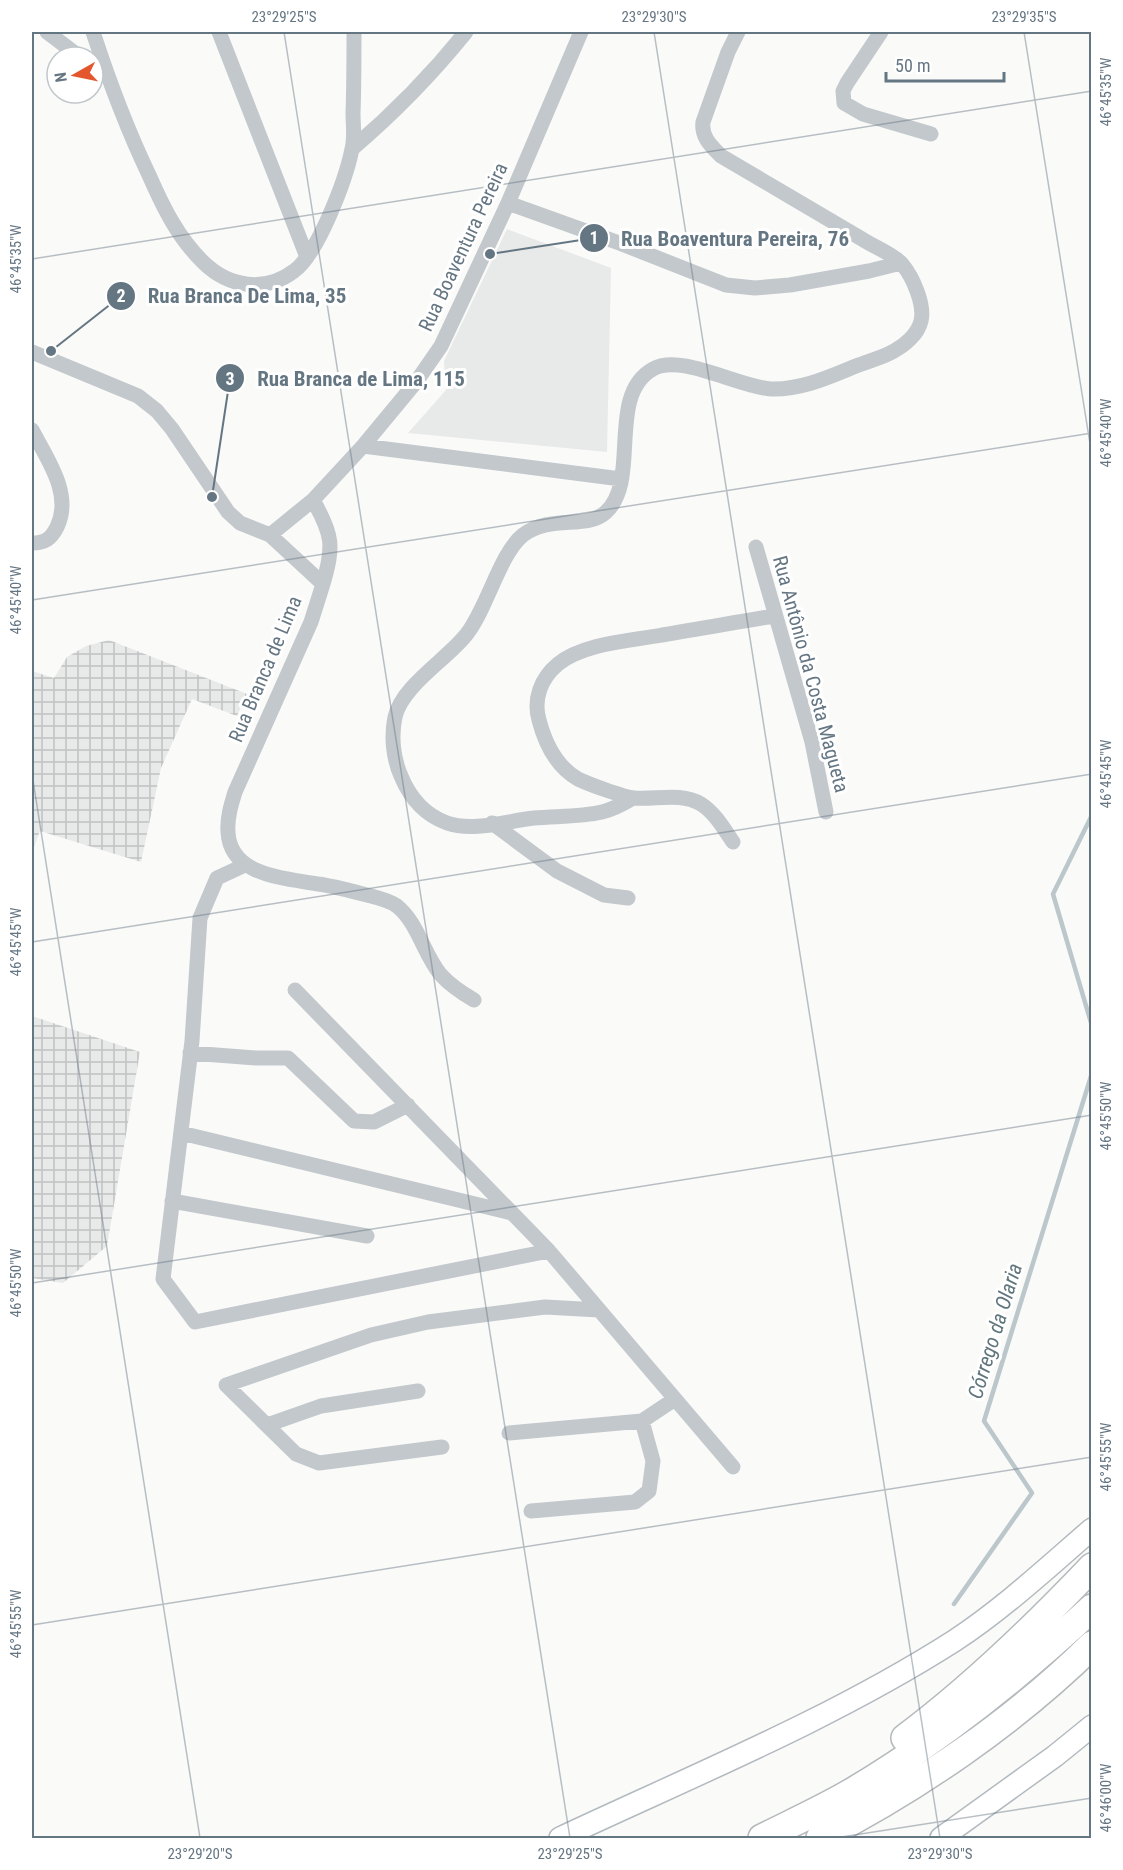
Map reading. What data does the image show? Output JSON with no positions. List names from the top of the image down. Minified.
{"streets":{"street":["Rua Boaventura Pereira","Rua Branca de Lima","Rua Antônio da Costa Magueta"]},"crossings":[["Rua Boaventura Pereira","Rua Branca de Lima"]],"water":["Córrego da Olaria"],"places":["Rua Boaventura Pereira, 76","Rua Branca De Lima, 35","Rua Branca de Lima, 115"],"scale_bar":"50 m","north":"left","coordinates":["23°29'25\"S","23°29'30\"S","23°29'35\"S","46°45'35\"W","46°45'40\"W","46°45'45\"W","46°45'50\"W","46°45'55\"W","46°46'00\"W","23°29'20\"S"]}
